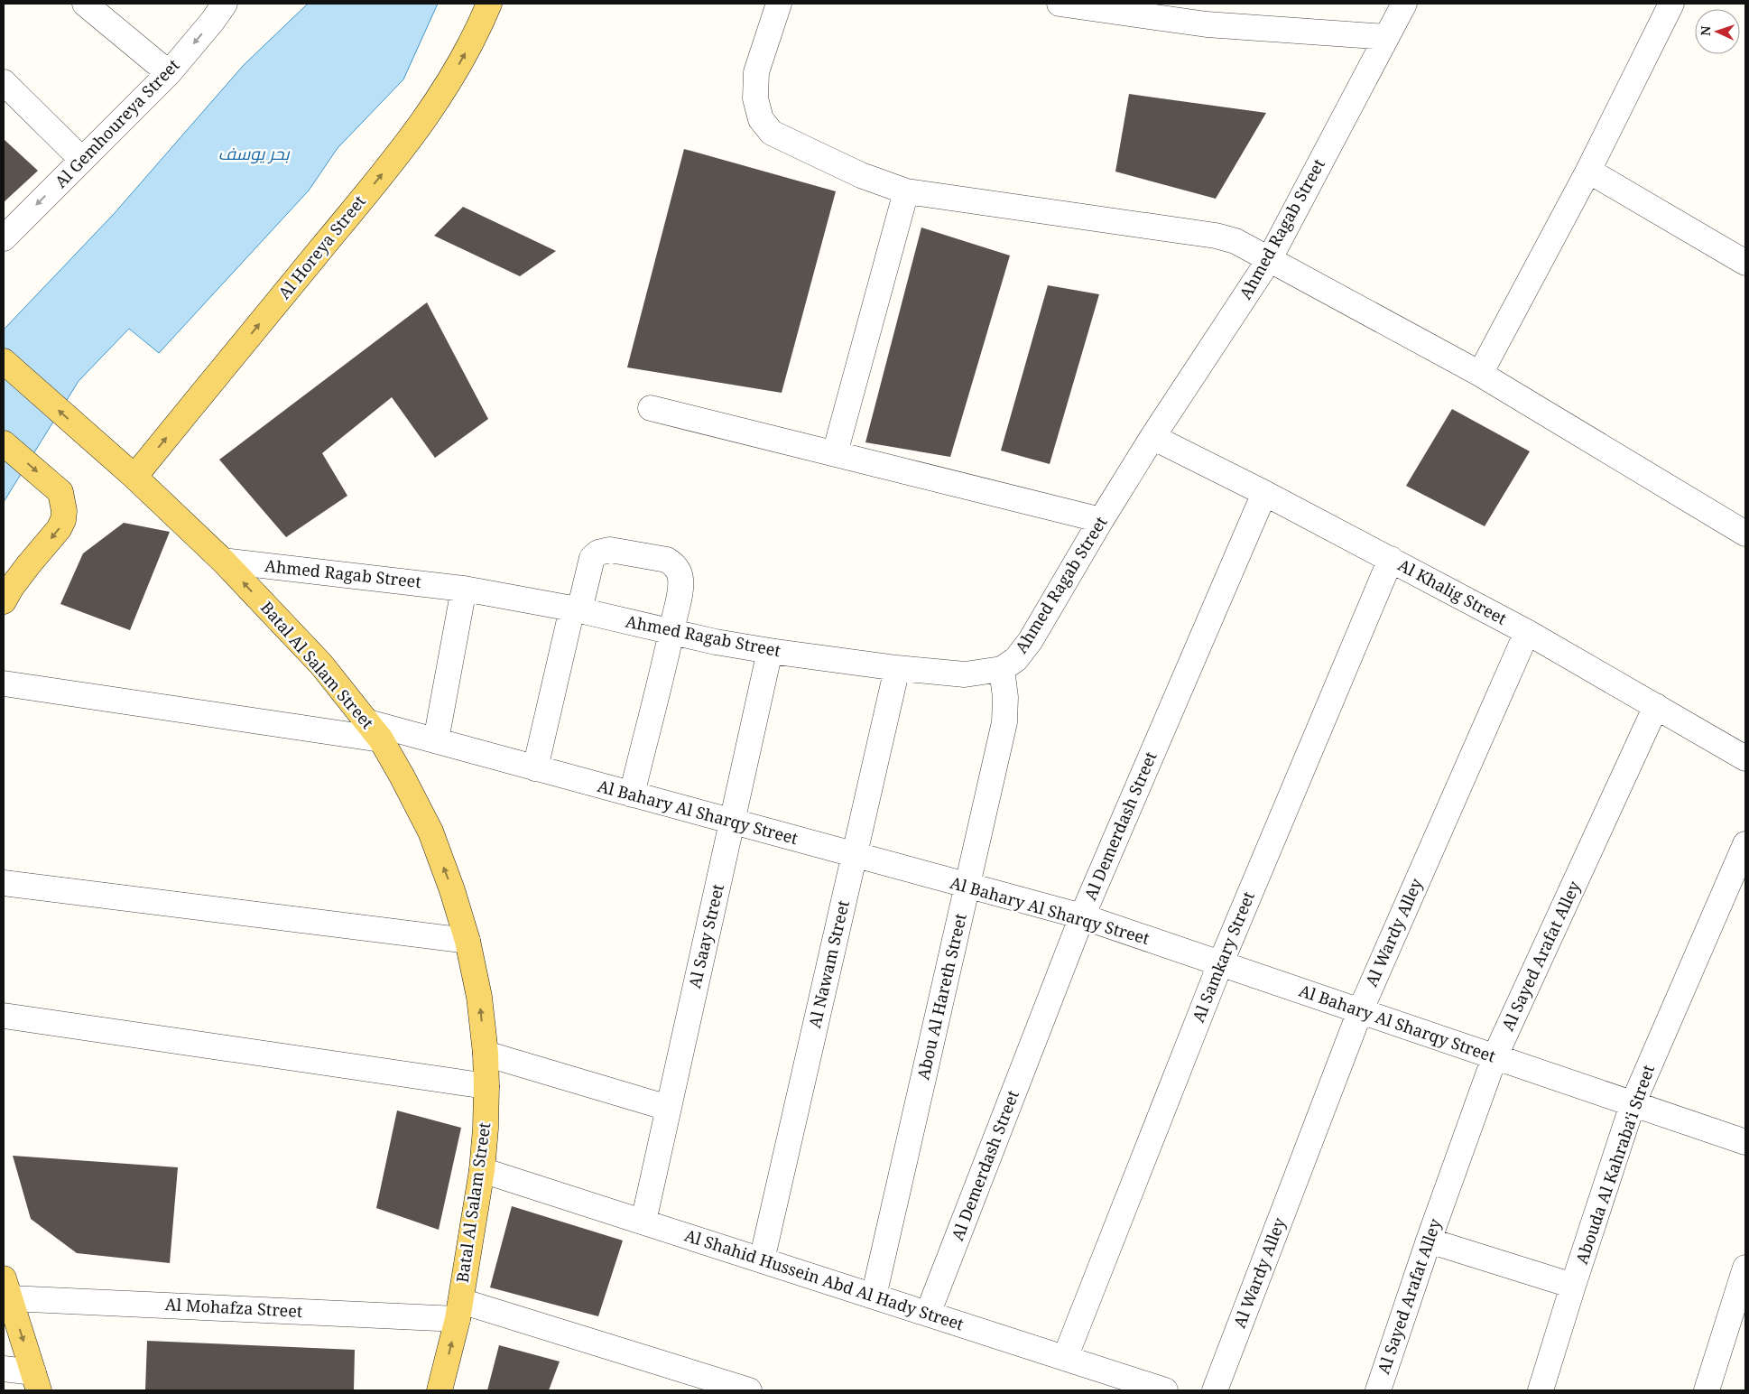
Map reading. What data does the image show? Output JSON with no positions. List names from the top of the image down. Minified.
{"streets":{"main road":["Al Horeya Street","Batal Al Salam Street"],"street":["Al Gemhoureya Street","Ahmed Ragab Street","Al Khalig Street","Al Bahary Al Sharqy Street","Al Demerdash Street","Al Wardy Alley","Al Saay Street","Al Sayed Arafat Alley","Al Samkary Street","Al Nawam Street","Abou Al Hareth Street","Abouda Al Kahraba'i Street","Al Shahid Hussein Abd Al Hady Street","Al Mohafza Street"]},"crossings":[["Ahmed Ragab Street","Al Khalig Street"],["Ahmed Ragab Street","Batal Al Salam Street"],["Ahmed Ragab Street","Al Saay Street"],["Ahmed Ragab Street","Al Nawam Street"],["Ahmed Ragab Street","Abou Al Hareth Street"],["Al Horeya Street","Batal Al Salam Street"],["Al Khalig Street","Al Demerdash Street"],["Al Khalig Street","Al Wardy Alley"],["Al Khalig Street","Al Sayed Arafat Alley"],["Al Khalig Street","Al Samkary Street"],["Batal Al Salam Street","Al Bahary Al Sharqy Street"],["Batal Al Salam Street","Al Shahid Hussein Abd Al Hady Street"],["Batal Al Salam Street","Al Mohafza Street"],["Al Bahary Al Sharqy Street","Al Demerdash Street"],["Al Bahary Al Sharqy Street","Al Wardy Alley"],["Al Bahary Al Sharqy Street","Al Saay Street"],["Al Bahary Al Sharqy Street","Al Sayed Arafat Alley"],["Al Bahary Al Sharqy Street","Al Samkary Street"],["Al Bahary Al Sharqy Street","Al Nawam Street"],["Al Bahary Al Sharqy Street","Abou Al Hareth Street"],["Al Bahary Al Sharqy Street","Abouda Al Kahraba'i Street"],["Al Demerdash Street","Al Shahid Hussein Abd Al Hady Street"],["Al Saay Street","Al Shahid Hussein Abd Al Hady Street"],["Al Samkary Street","Al Shahid Hussein Abd Al Hady Street"],["Al Nawam Street","Al Shahid Hussein Abd Al Hady Street"],["Abou Al Hareth Street","Al Shahid Hussein Abd Al Hady Street"]],"one_way":["Al Gemhoureya Street","Al Horeya Street","Batal Al Salam Street"],"water":["بحر يوسف"],"north":"left"}
